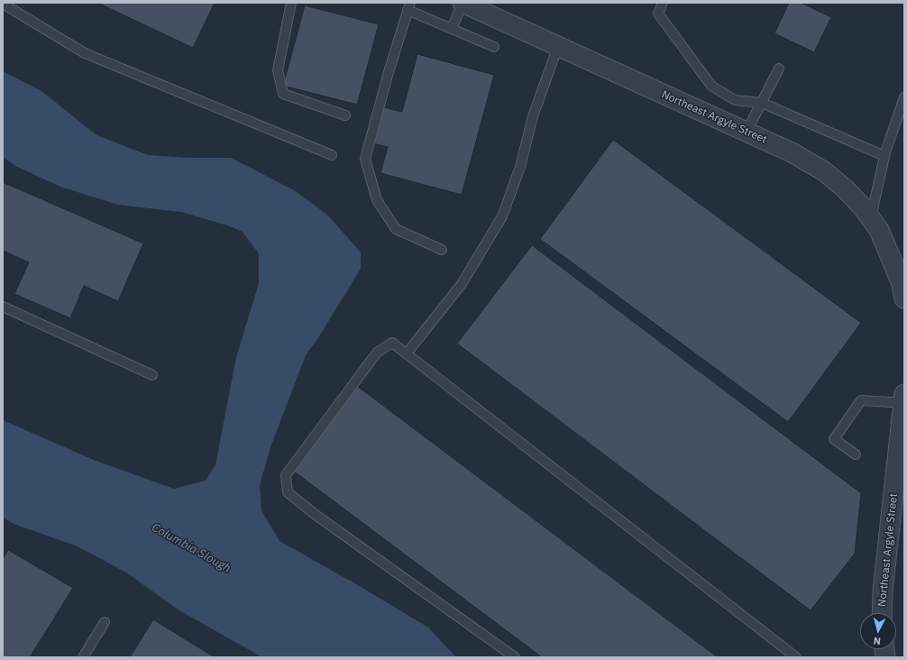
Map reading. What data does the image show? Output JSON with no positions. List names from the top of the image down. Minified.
{"streets":{"street":["Northeast Argyle Street"]},"water":["Columbia Slough"],"north":"bottom"}
